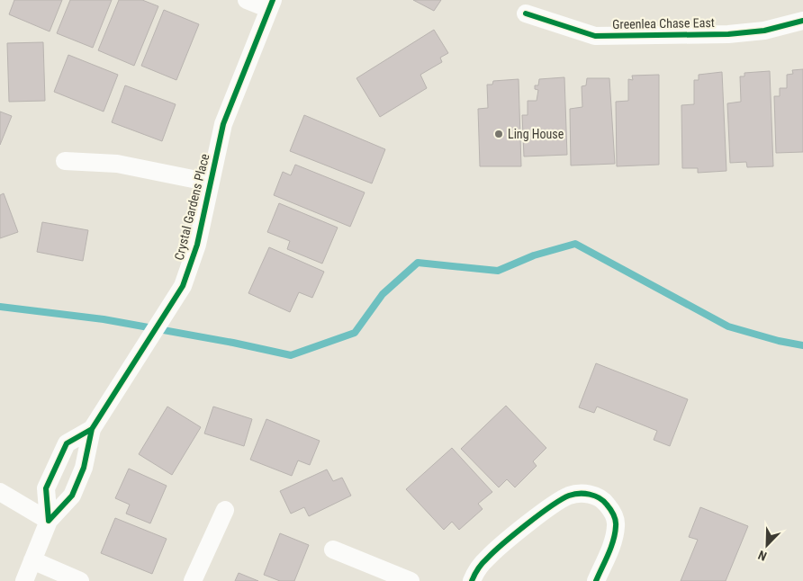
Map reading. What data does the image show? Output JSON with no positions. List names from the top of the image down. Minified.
{"streets":{"street":["Greenlea Chase East","Crystal Gardens Place"]},"places":["Ling House"],"north":"bottom left"}
